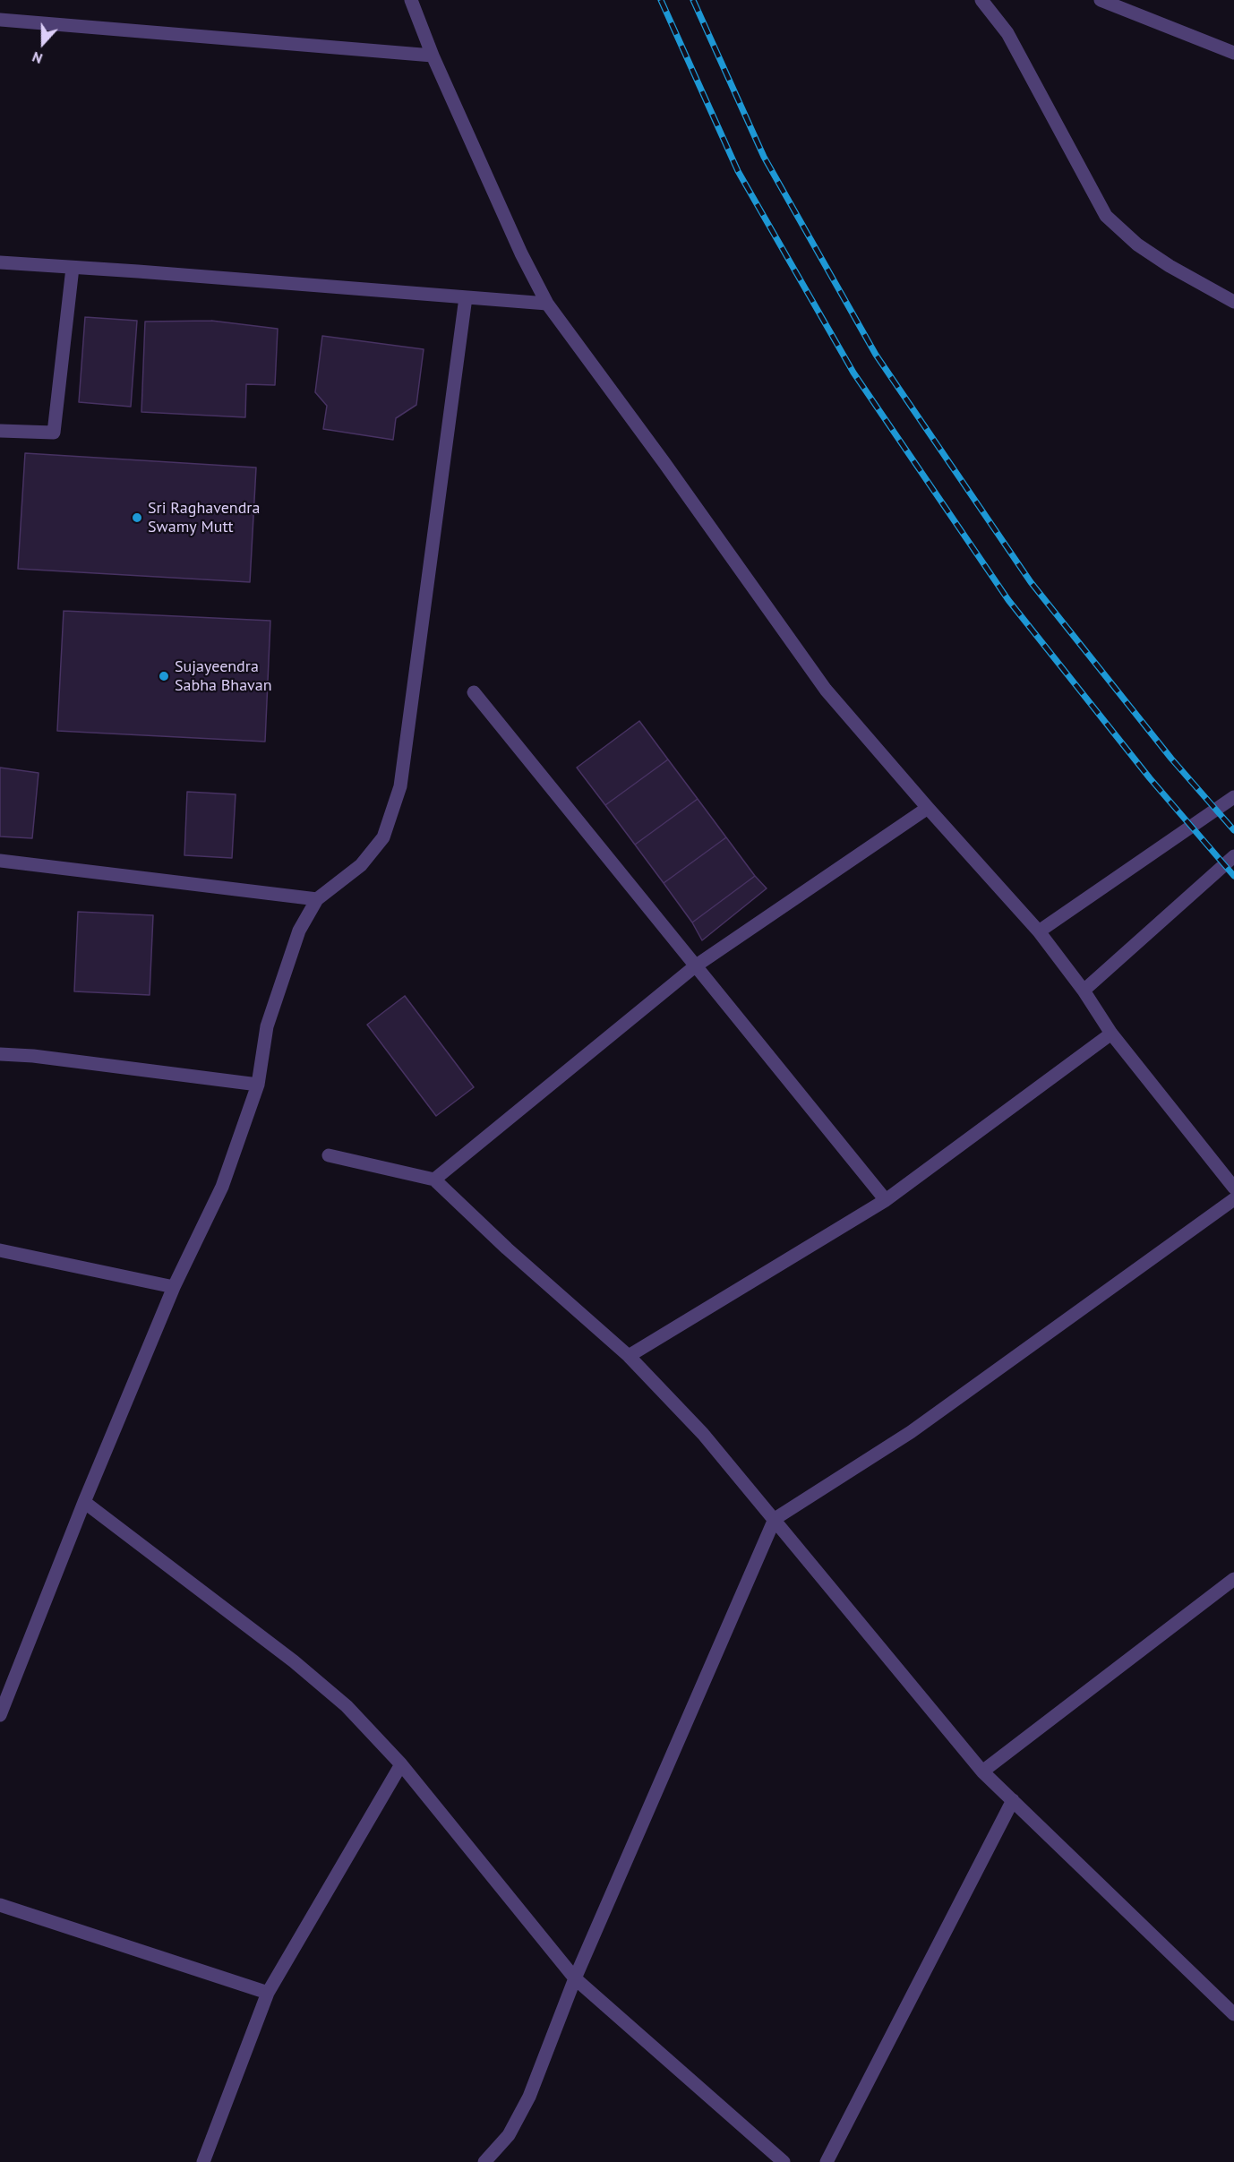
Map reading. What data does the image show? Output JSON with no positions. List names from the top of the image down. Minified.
{"places":["Sri Raghavendra Swamy Mutt","Sujayeendra Sabha Bhavan"],"north":"bottom"}
